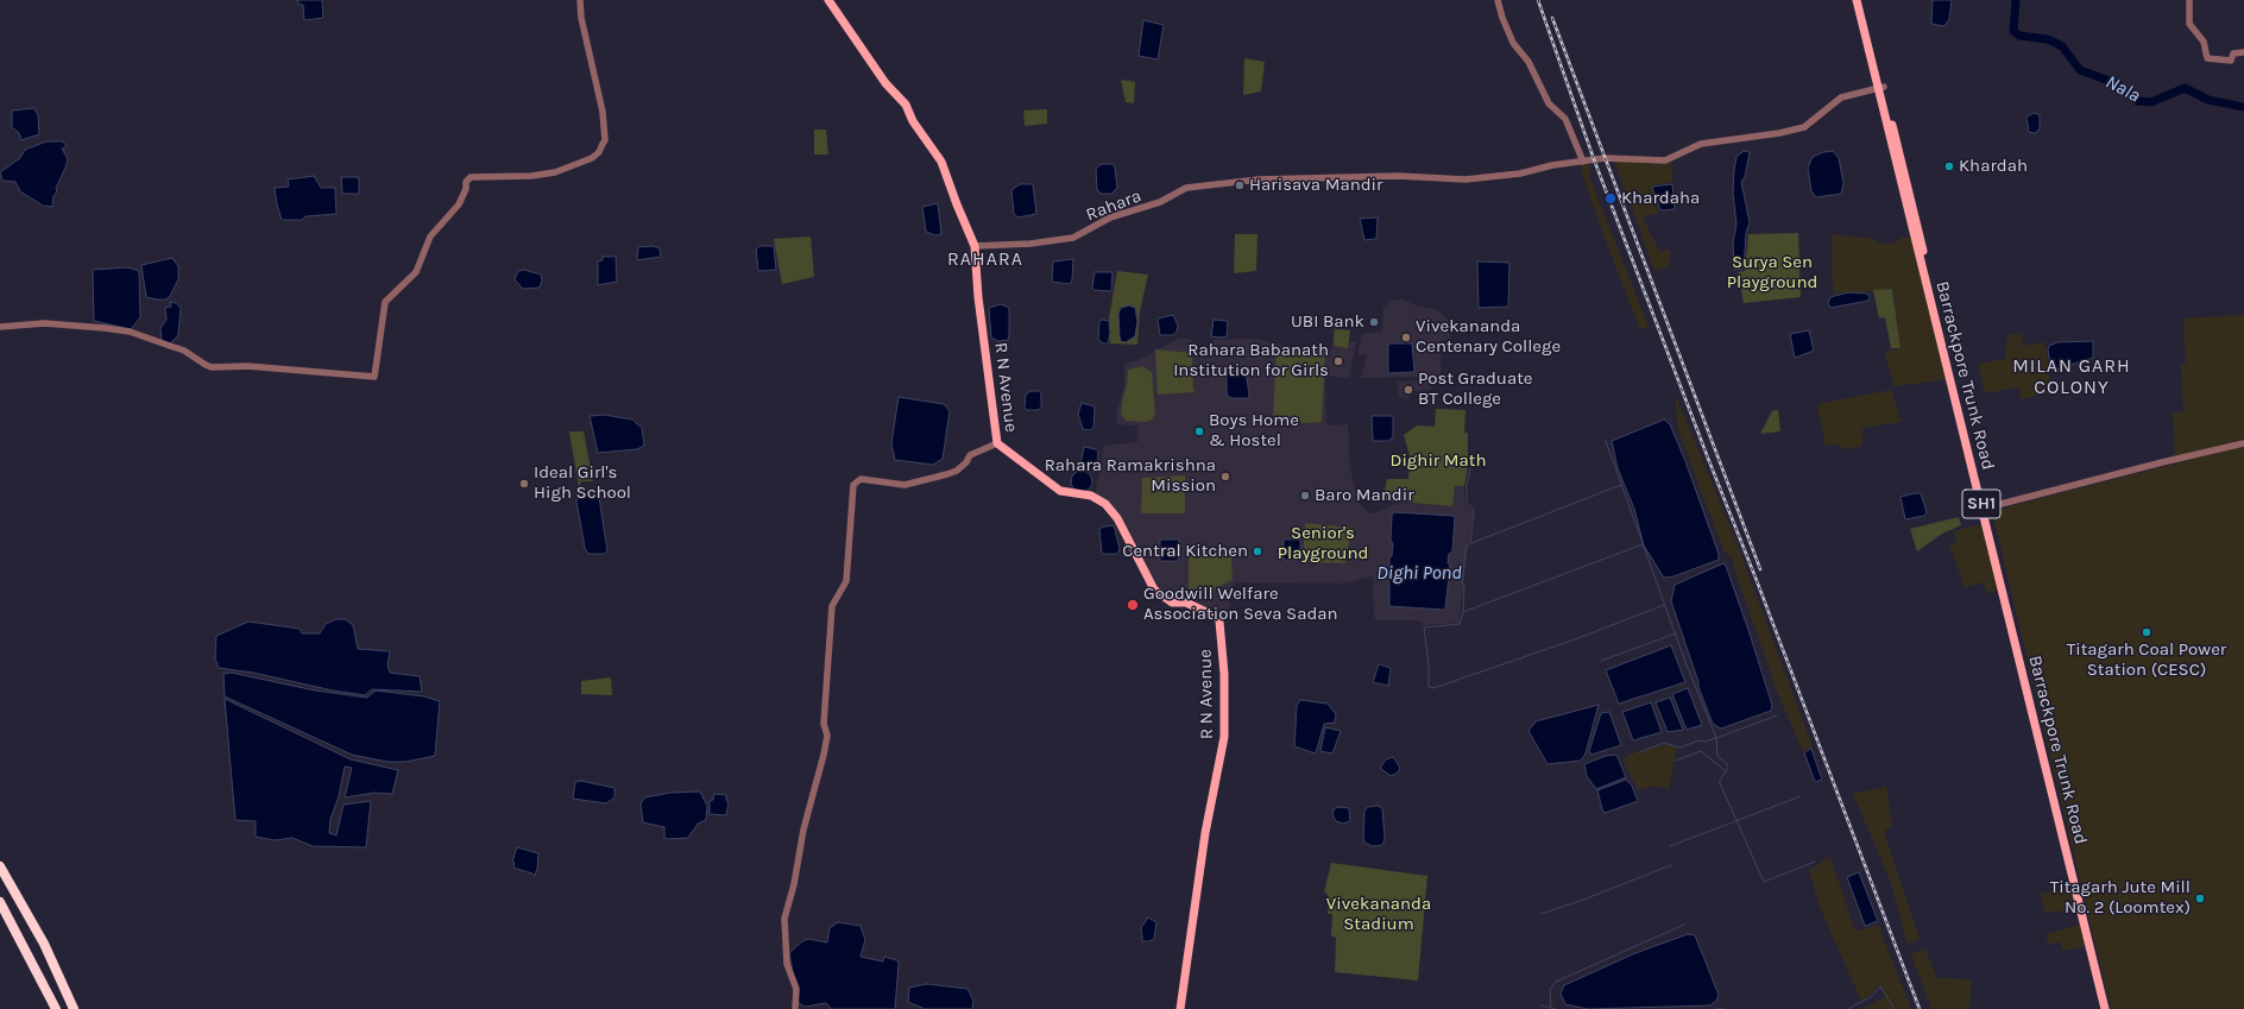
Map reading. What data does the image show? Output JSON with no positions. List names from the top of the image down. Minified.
{"streets":{"main road":["Barrackpore Trunk Road","R N Avenue","SH1"],"street":["Rahara"]},"crossings":[["Rahara","Barrackpore Trunk Road"],["Rahara","R N Avenue"]],"districts":["RAHARA","MILAN GARH COLONY"],"water":["Nala","Dighi Pond"],"parks":["Surya Sen Playground","Dighir Math","Senior's Playground","Vivekananda Stadium"],"places":["Khardah","Harisava Mandir","Khardaha","UBI Bank","Vivekananda Centenary College","Rahara Babanath Institution for Girls","Post Graduate BT College","Boys Home & Hostel","Rahara Ramakrishna Mission","Ideal Girl's High School","Baro Mandir","Central Kitchen","Goodwill Welfare Association Seva Sadan","Titagarh Coal Power Station (CESC)","Titagarh Jute Mill No. 2 (Loomtex)"]}
